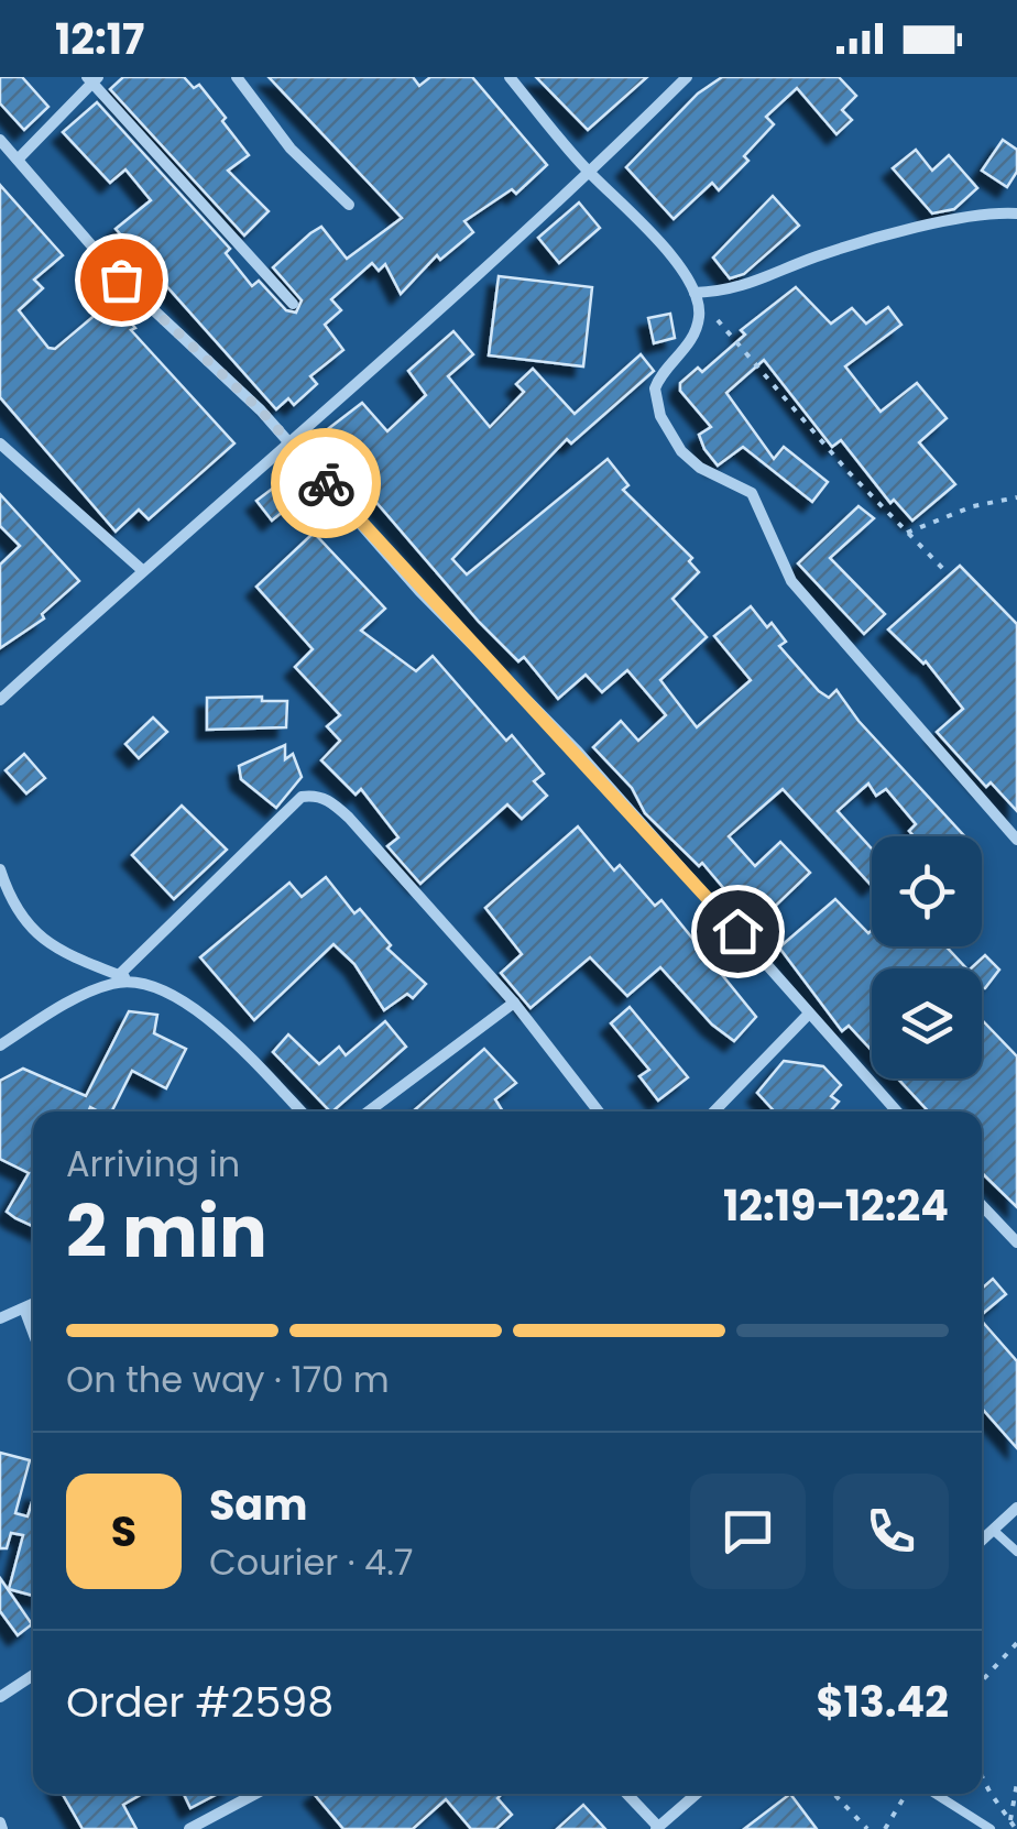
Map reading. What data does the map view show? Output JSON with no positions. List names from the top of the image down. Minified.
{"page":{"status":"12:17","heading":["2 min","Arriving in","12:19–12:24"],"panel":["Sam","Courier · 4.7","Order #2598","$13.42"],"bar":"On the way · 170 m","round":"S"}}
